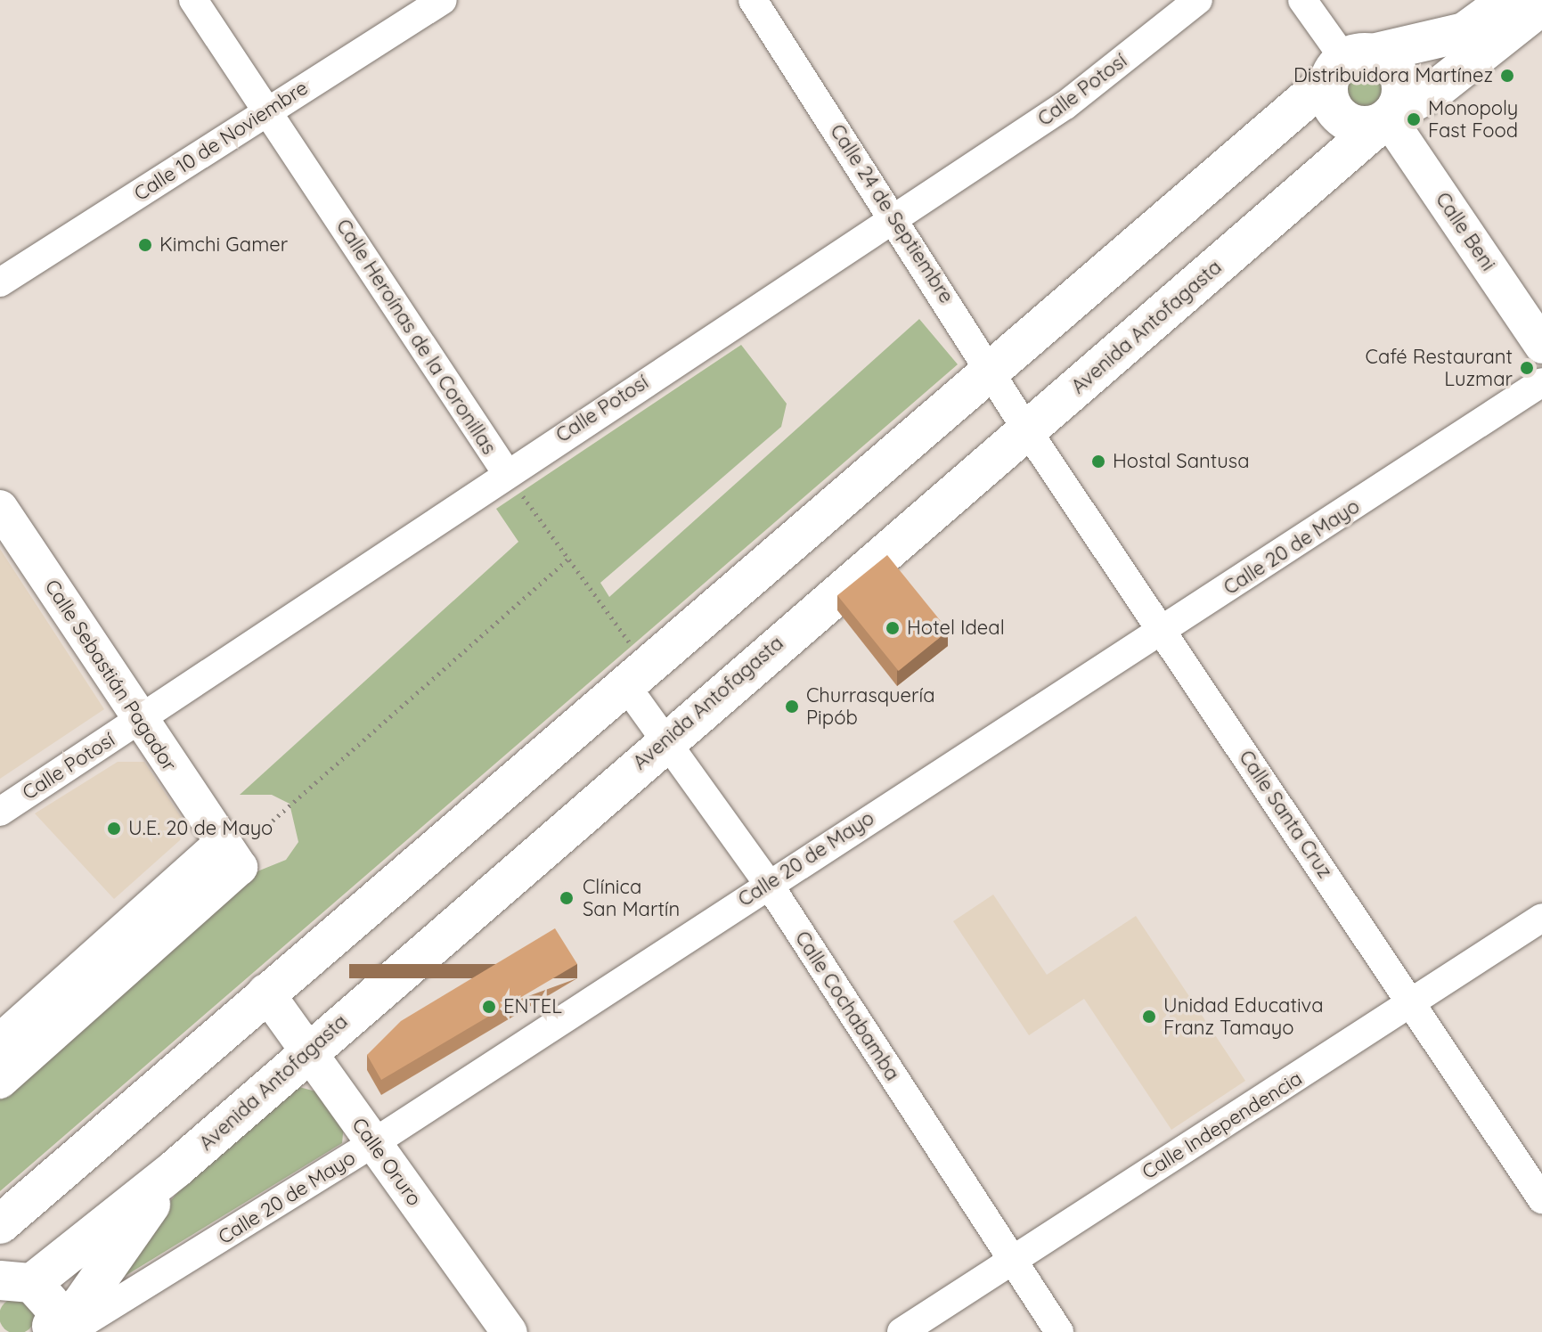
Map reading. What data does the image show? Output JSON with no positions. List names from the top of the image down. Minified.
{"streets":{"highway":["Avenida Antofagasta"],"main road":["Calle Beni","Calle Sebastián Pagador","Calle Oruro"],"street":["Calle Potosí","Calle 10 de Noviembre","Calle 24 de Septiembre","Calle Heroínas de la Coronillas","Calle 20 de Mayo","Calle Santa Cruz","Calle Cochabamba","Calle Independencia"]},"crossings":[["Calle Potosí","Calle 24 de Septiembre"],["Calle Potosí","Calle Heroínas de la Coronillas"],["Calle Potosí","Calle Sebastián Pagador"],["Calle 10 de Noviembre","Calle Heroínas de la Coronillas"],["Calle 24 de Septiembre","Avenida Antofagasta"],["Calle 24 de Septiembre","Calle Santa Cruz"],["Calle Beni","Avenida Antofagasta"],["Avenida Antofagasta","Calle Santa Cruz"],["Avenida Antofagasta","Calle Cochabamba"],["Avenida Antofagasta","Calle Oruro"],["Calle Heroínas de la Coronillas","Calle Cochabamba"],["Calle 20 de Mayo","Calle Santa Cruz"],["Calle 20 de Mayo","Calle Cochabamba"],["Calle 20 de Mayo","Calle Oruro"],["Calle Santa Cruz","Calle Independencia"],["Calle Cochabamba","Calle Independencia"]],"places":["Distribuidora Martínez","Monopoly Fast Food","Kimchi Gamer","Café Restaurant Luzmar","Hostal Santusa","Hotel Ideal","Churrasquería Pipób","U.E. 20 de Mayo","Clínica San Martín","ENTEL","Unidad Educativa Franz Tamayo"]}
